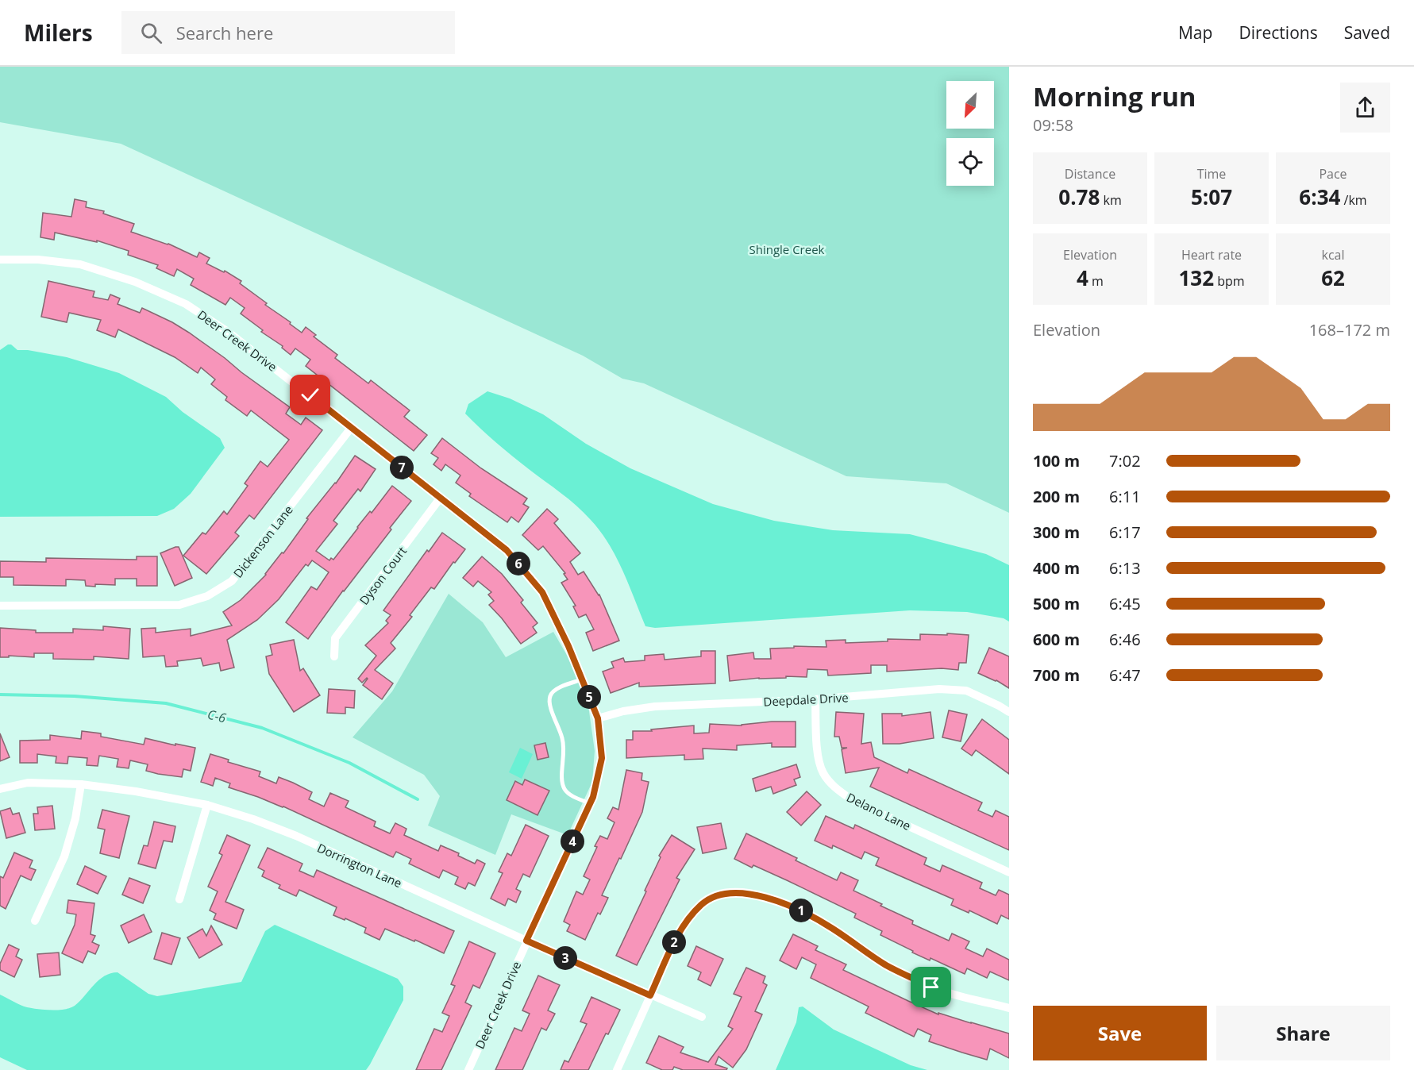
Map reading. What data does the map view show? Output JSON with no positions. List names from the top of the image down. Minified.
{"streets":{"street":["Deer Creek Drive","Dickenson Lane","Dyson Court","Deepdale Drive","Delano Lane","Dorrington Lane"]},"crossings":[["Deer Creek Drive","Dickenson Lane"],["Deer Creek Drive","Dyson Court"],["Deer Creek Drive","Deepdale Drive"],["Deer Creek Drive","Dorrington Lane"],["Deepdale Drive","Delano Lane"]],"water":["C-6"],"parks":["Shingle Creek"],"north":"bottom left","page":{"header":"Milers","search":"Search here","nav":["Map","Directions","Saved"],"heading":["Morning run","09:58"],"stats":[["Distance","0.78 km"],["Time","5:07"],["Pace","6:34 /km"],["Elevation","4 m"],["Heart rate","132 bpm"],["kcal","62"]],"chart":["Elevation","168–172 m"],"list":[{"name":"100 m","note":"7:02"},{"name":"200 m","note":"6:11"},{"name":"300 m","note":"6:17"},{"name":"400 m","note":"6:13"},{"name":"500 m","note":"6:45"},{"name":"600 m","note":"6:46"},{"name":"700 m","note":"6:47"}],"pins":["7","6","5","4","1","2","3"],"buttons":["Save","Share"]}}
